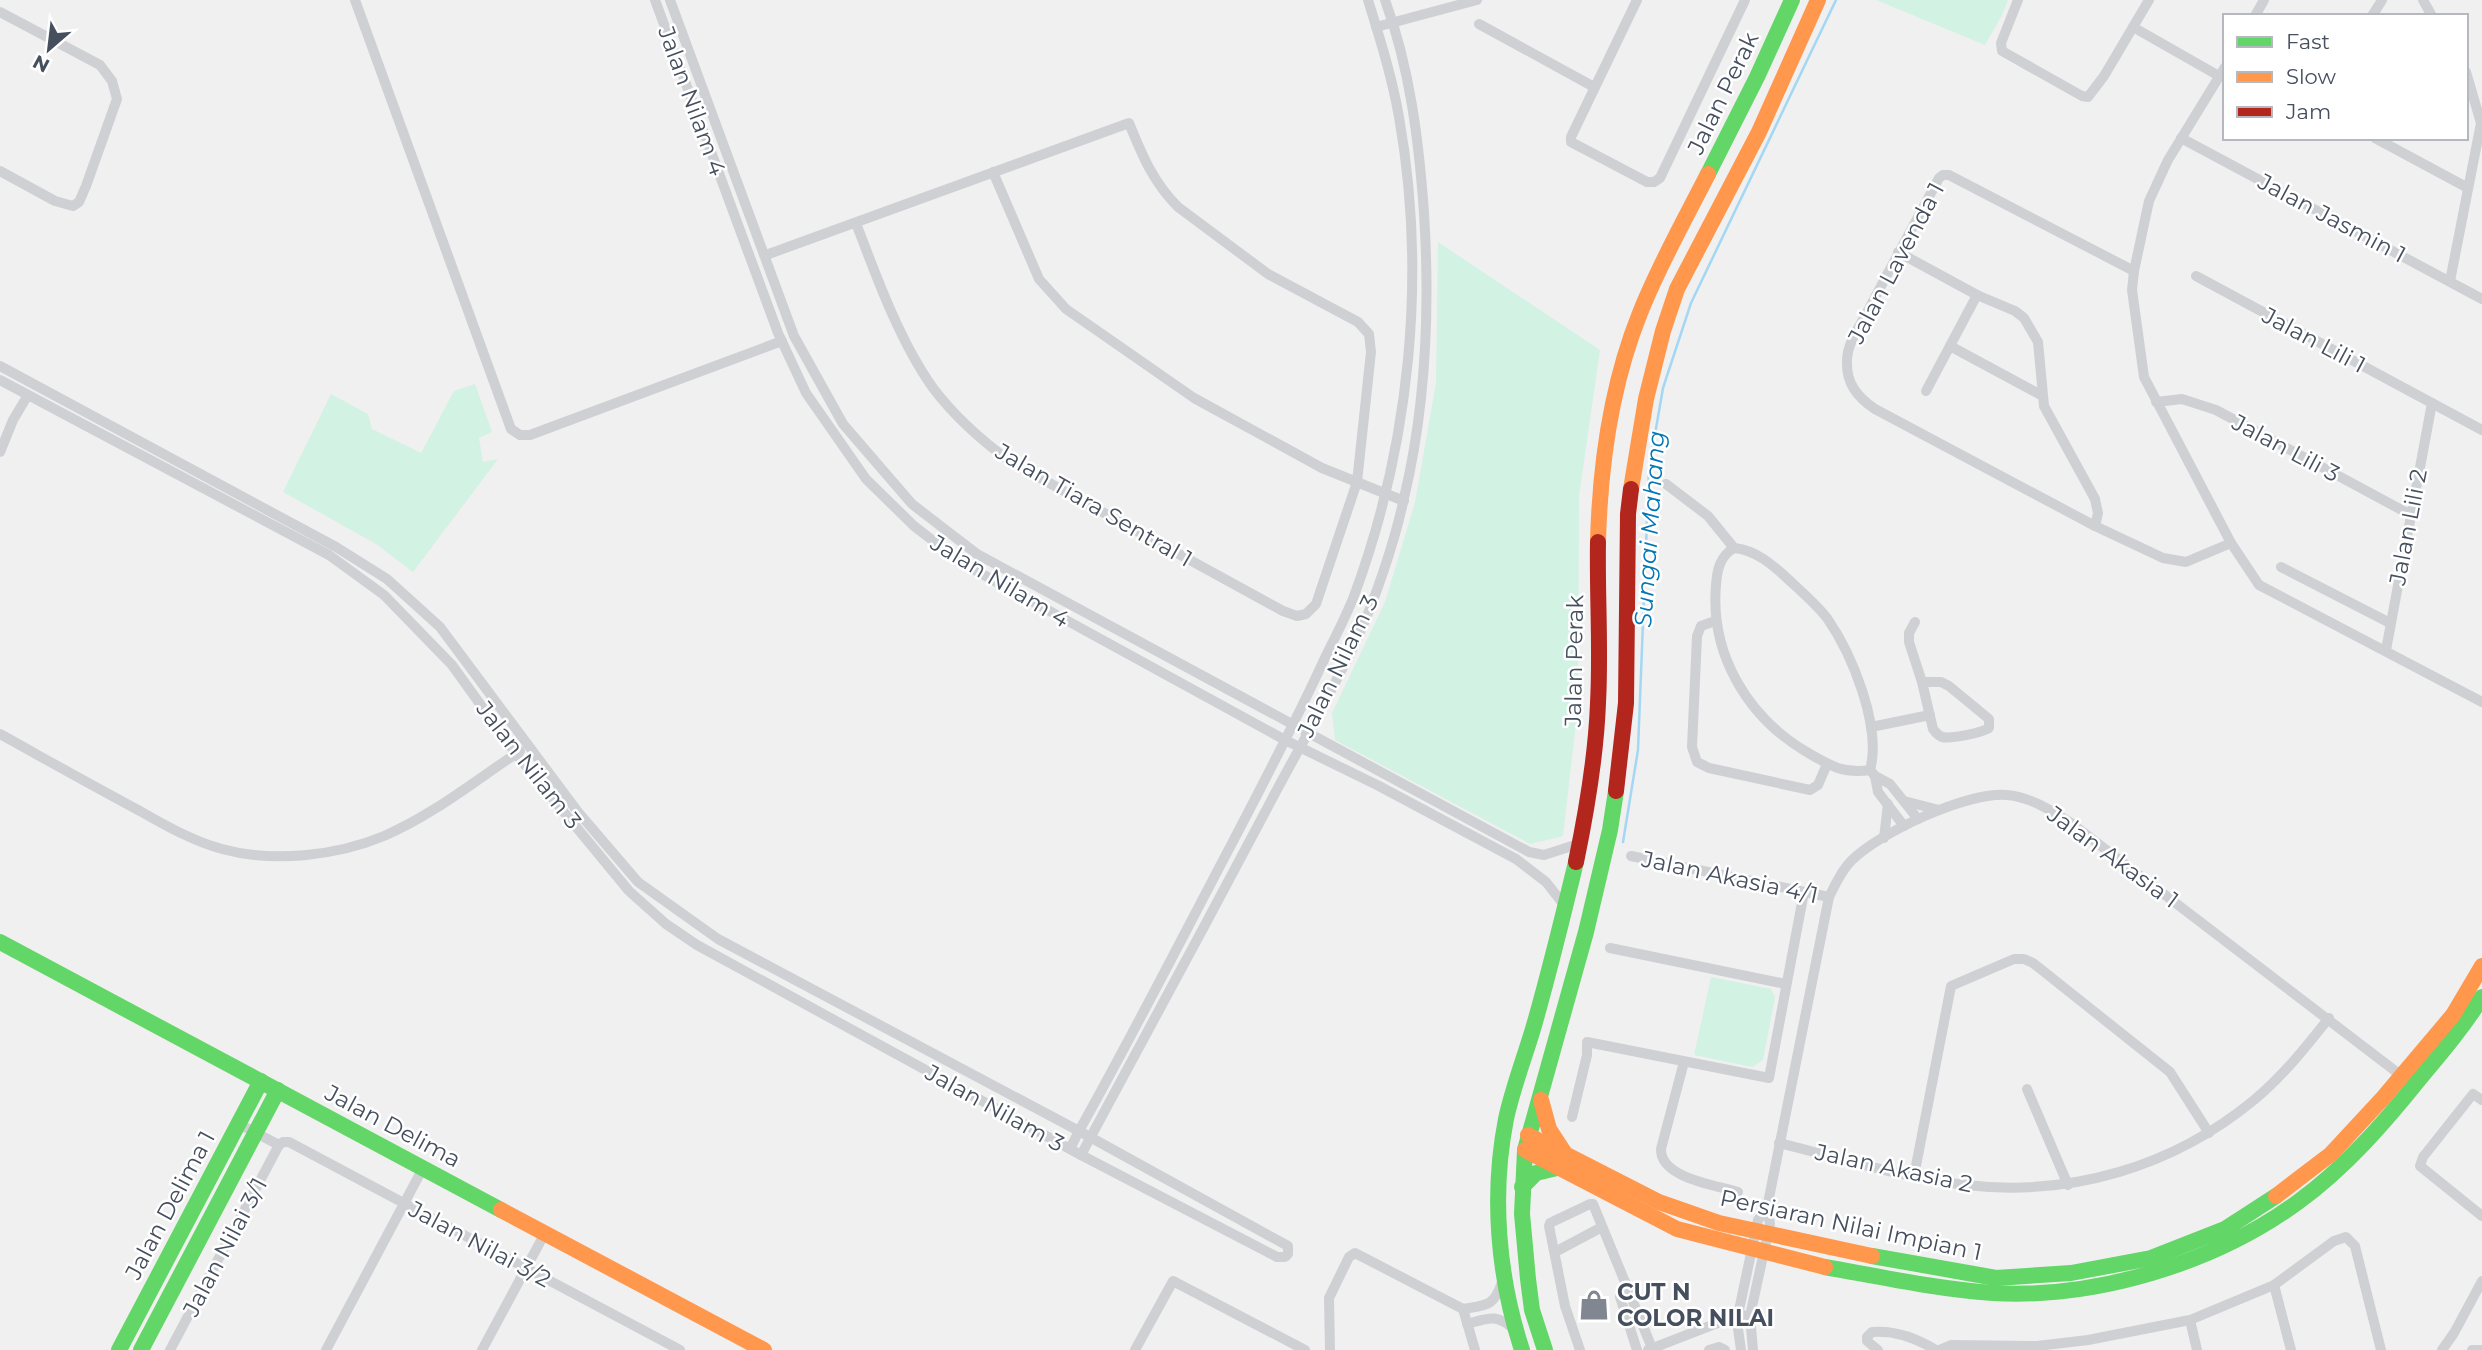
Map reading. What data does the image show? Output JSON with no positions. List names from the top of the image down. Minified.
{"streets":{"street":["Jalan Perak","Jalan Nilam 4","Jalan Jasmin 1","Jalan Lavenda 1","Jalan Lili 1","Jalan Lili 3","Jalan Tiara Sentral 1","Jalan Lili 2","Jalan Nilam 3","Jalan Akasia 1","Jalan Akasia 4/1","Jalan Delima","Jalan Akasia 2","Jalan Delima 1","Persiaran Nilai Impian 1","Jalan Nilai 3/2","Jalan Nilai 3/1"]},"crossings":[["Jalan Perak","Jalan Nilam 4"],["Jalan Perak","Persiaran Nilai Impian 1"],["Jalan Nilam 4","Jalan Nilam 3"],["Jalan Lili 1","Jalan Lili 2"],["Jalan Lili 3","Jalan Lili 2"],["Jalan Akasia 1","Jalan Akasia 4/1"],["Jalan Akasia 1","Jalan Akasia 2"],["Jalan Akasia 1","Persiaran Nilai Impian 1"],["Jalan Delima","Jalan Delima 1"],["Jalan Delima 1","Jalan Nilai 3/2"],["Jalan Nilai 3/2","Jalan Nilai 3/1"]],"water":["Sungai Mahang"],"places":{"shop":["CUT N COLOR NILAI"]},"legend":["Fast","Slow","Jam"],"north":"bottom left"}
